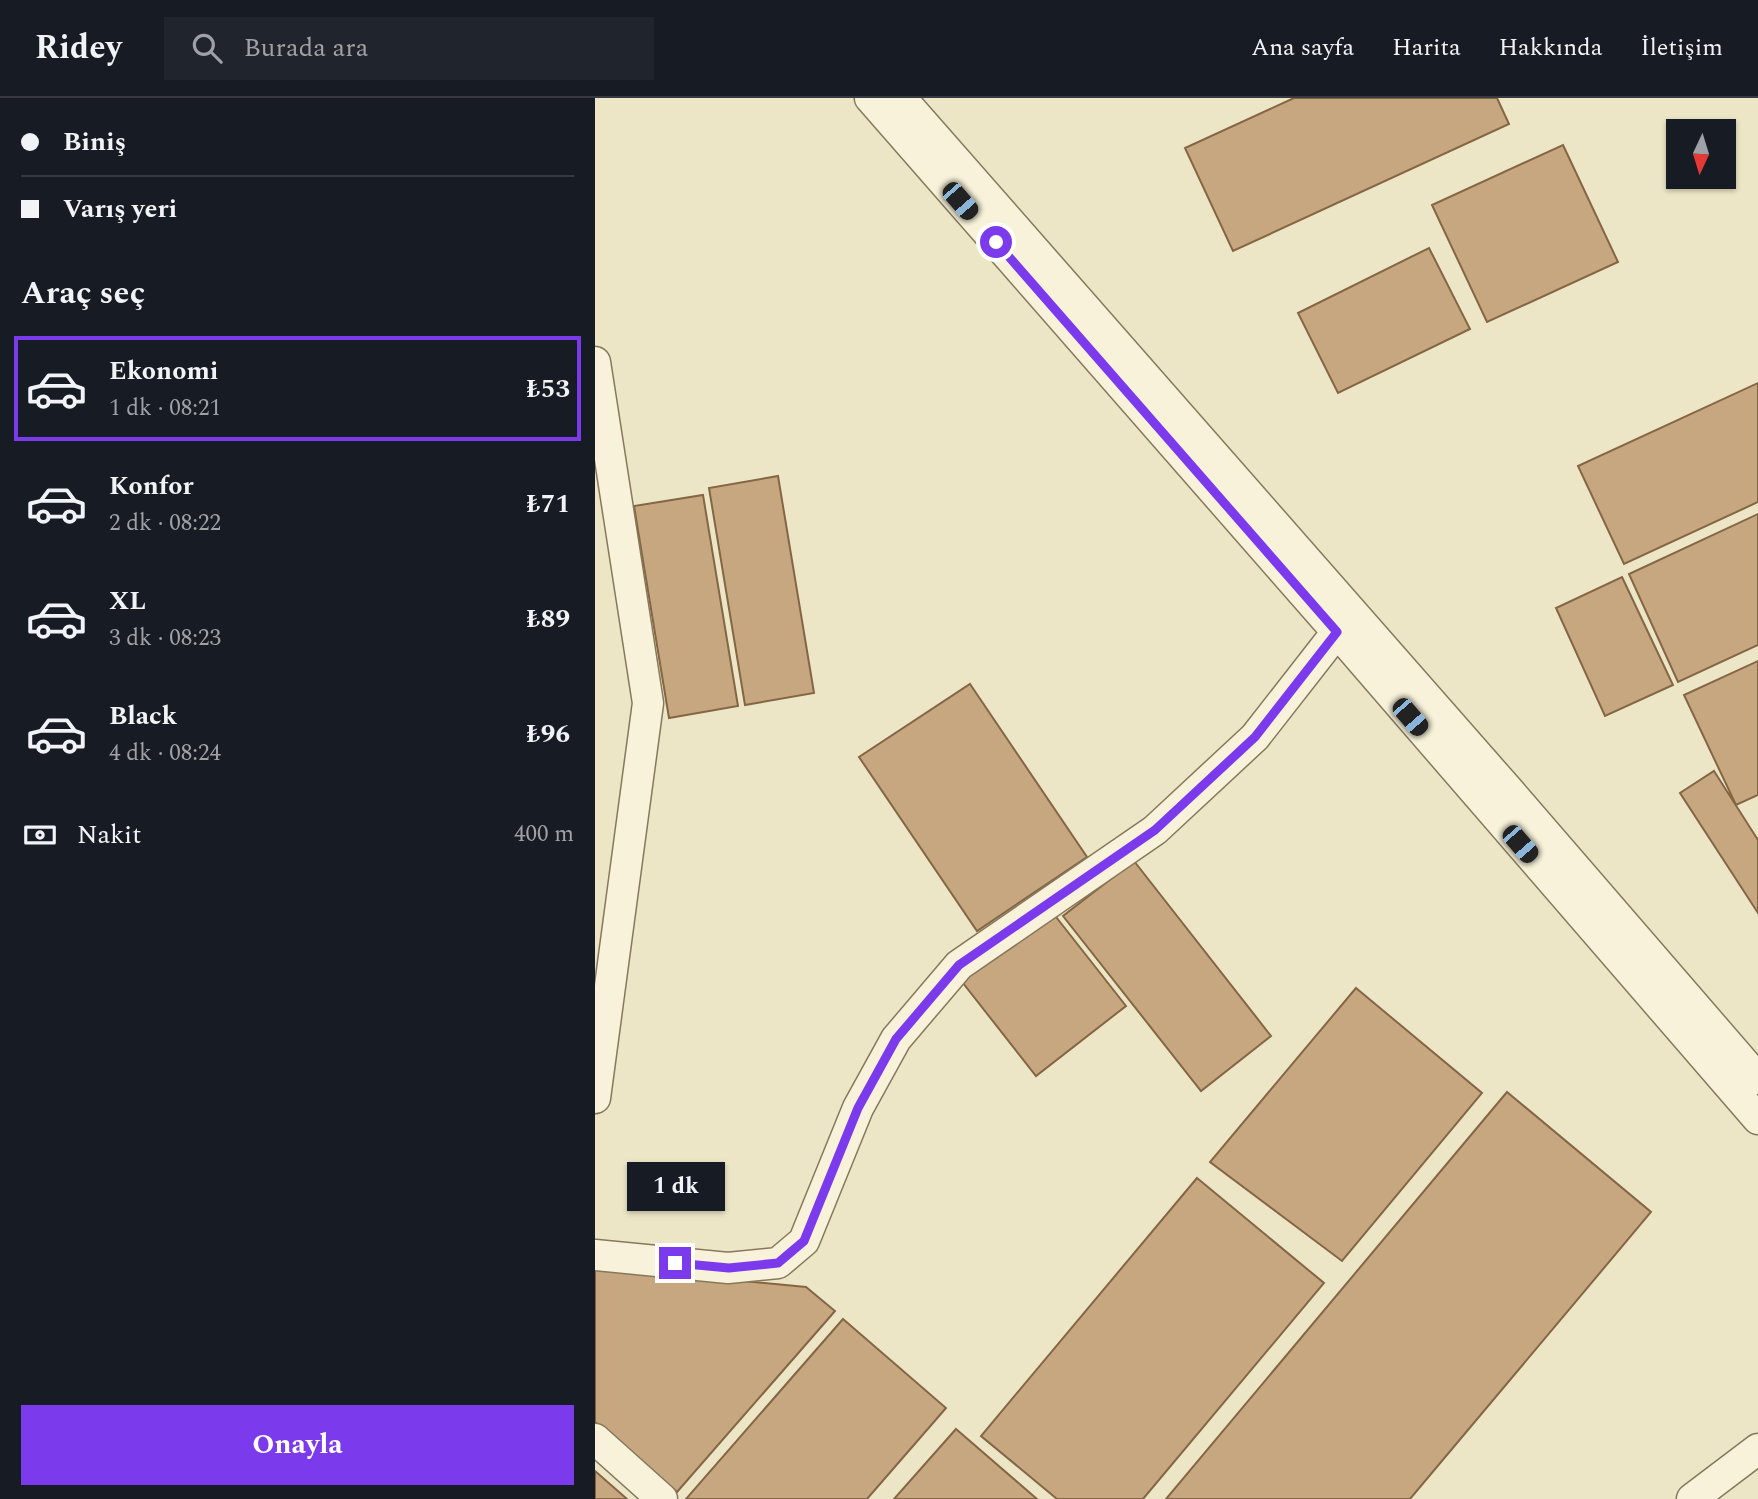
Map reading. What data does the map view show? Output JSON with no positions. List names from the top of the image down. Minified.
{"north":"bottom","page":{"header":"Ridey","search":"Burada ara","nav":["Ana sayfa","Harita","Hakkında","İletişim"],"banner":["Biniş","Varış yeri"],"heading":"Araç seç","list":[{"name":"Ekonomi","note":"1 dk · 08:21","value":"₺53"},{"name":"Konfor","note":"2 dk · 08:22","value":"₺71"},{"name":"XL","note":"3 dk · 08:23","value":"₺89"},{"name":"Black","note":"4 dk · 08:24","value":"₺96"}],"pay":["Nakit","400 m"],"bubble":"1 dk","buttons":"Onayla"}}
